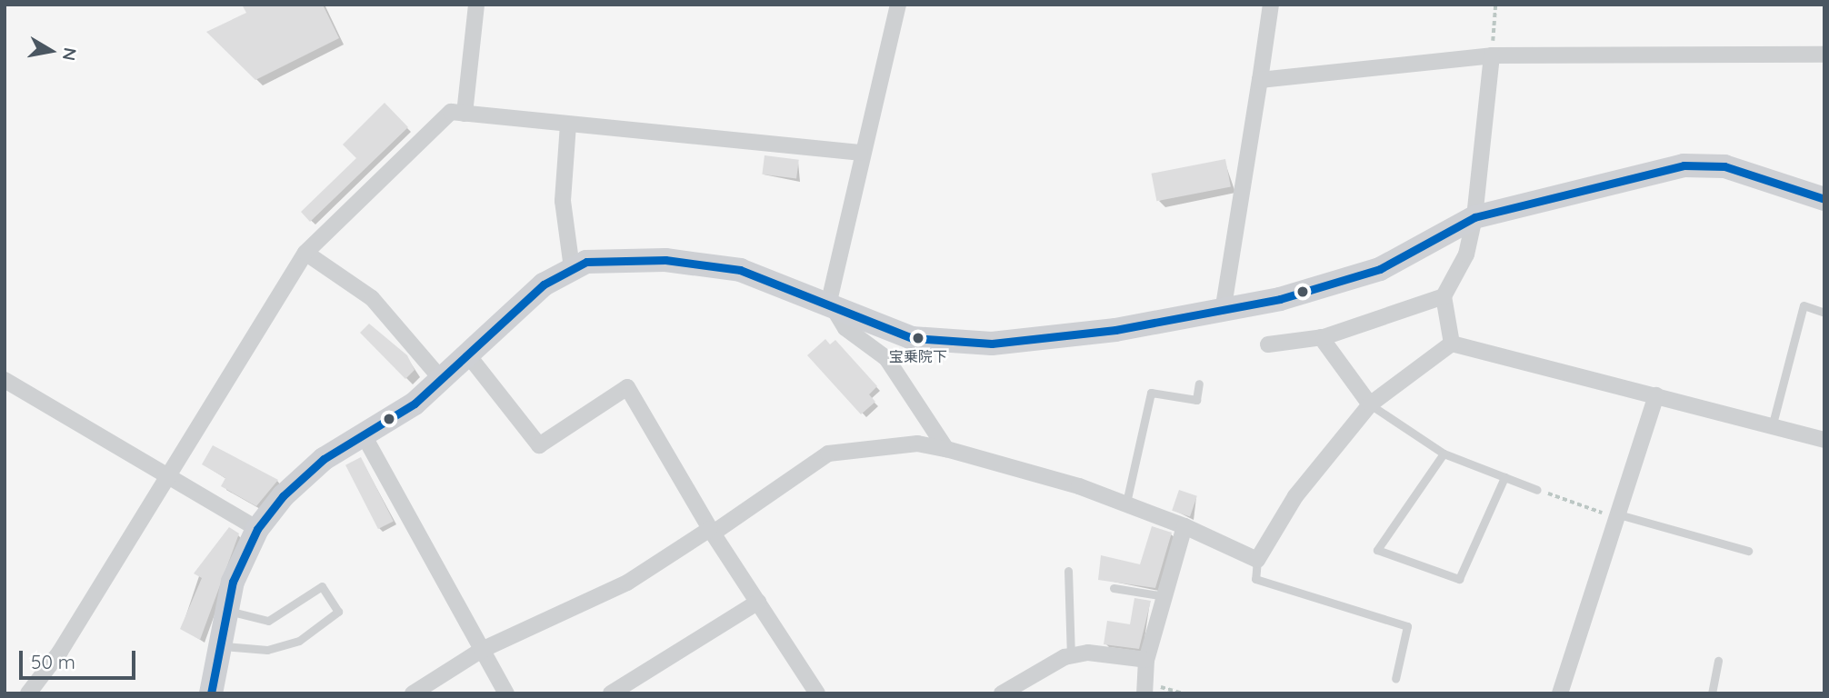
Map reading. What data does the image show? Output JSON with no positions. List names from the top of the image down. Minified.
{"places":["宝乗院下"],"scale_bar":"50 m","north":"right"}
